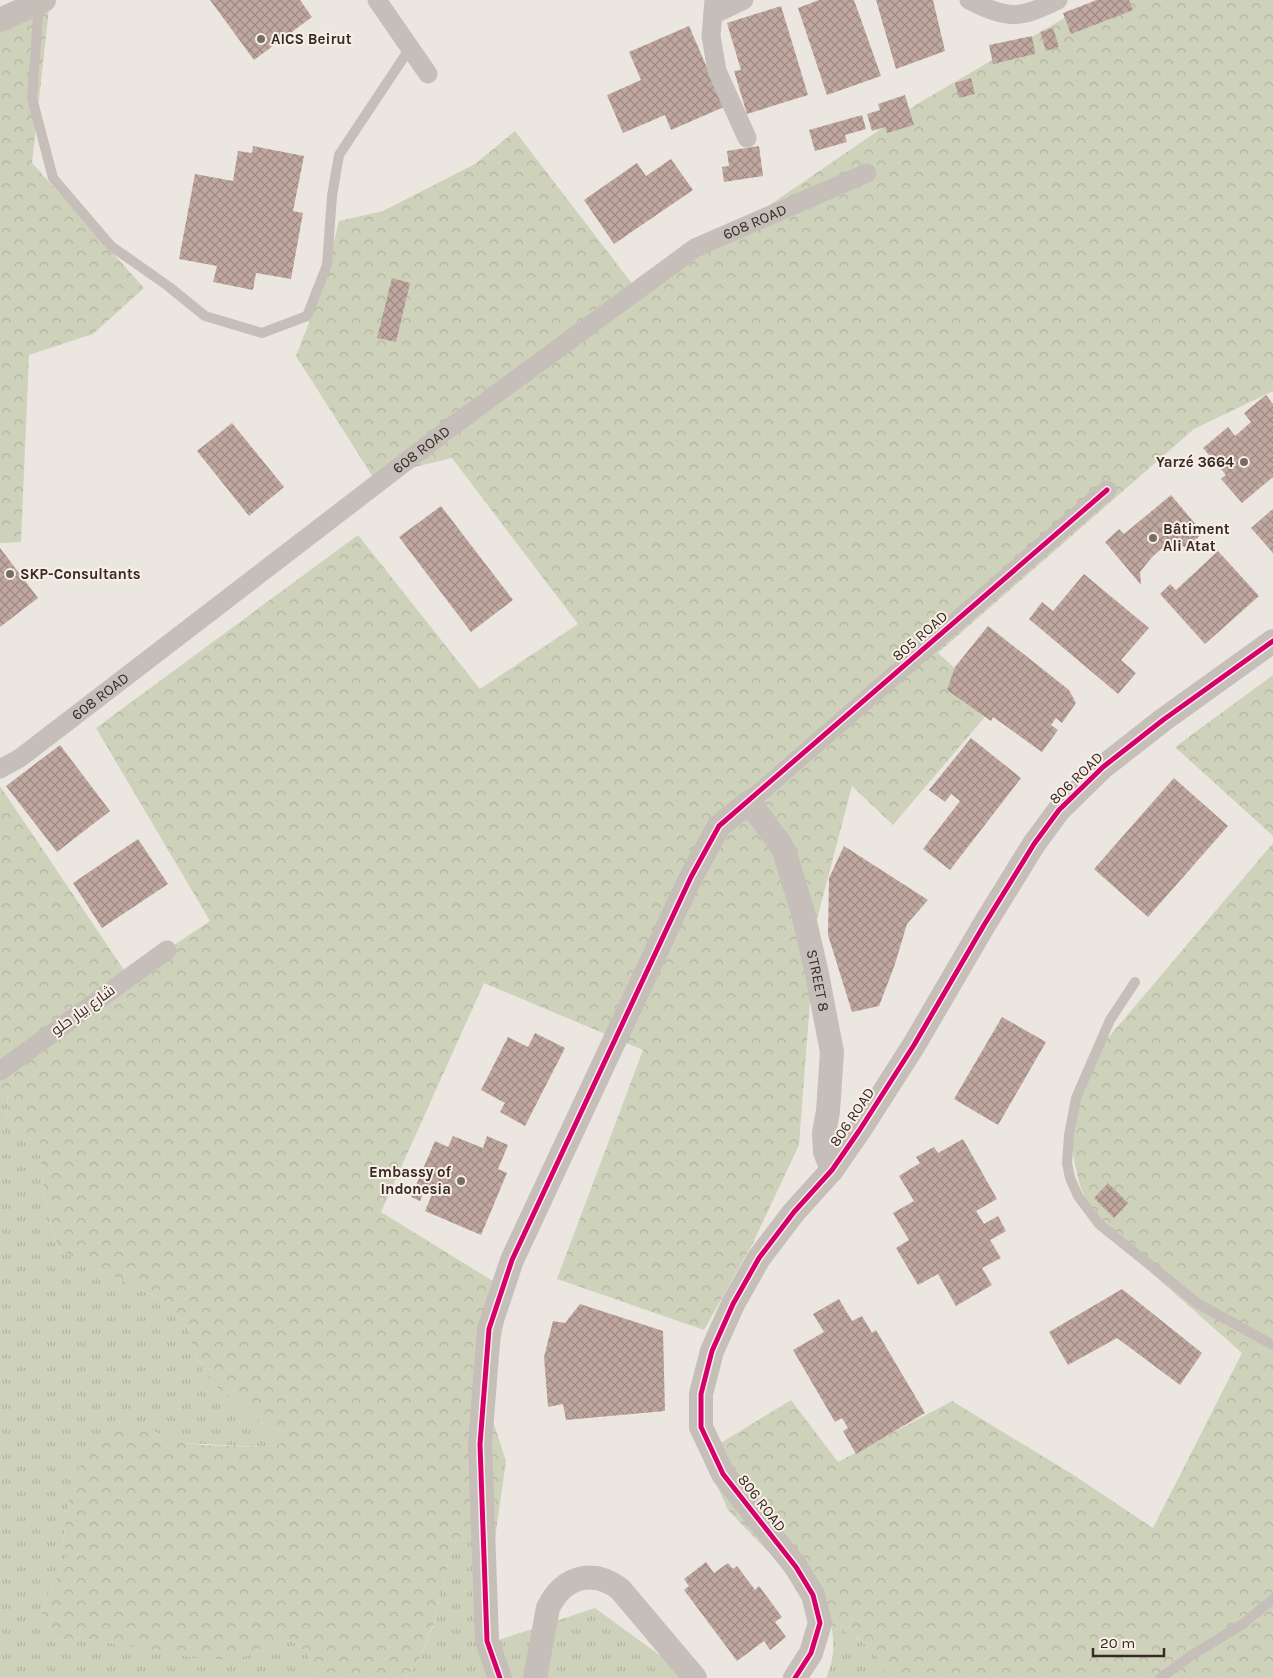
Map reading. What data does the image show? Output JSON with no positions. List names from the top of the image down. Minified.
{"streets":{"street":["608 ROAD","805 ROAD","806 ROAD","STREET 8","شارع بيار حلو"]},"crossings":[["805 ROAD","STREET 8"],["806 ROAD","STREET 8"]],"places":["AICS Beirut","Yarzé 3664","Bâtiment Ali Atat","SKP-Consultants","Embassy of Indonesia"],"scale_bar":"20 m"}
